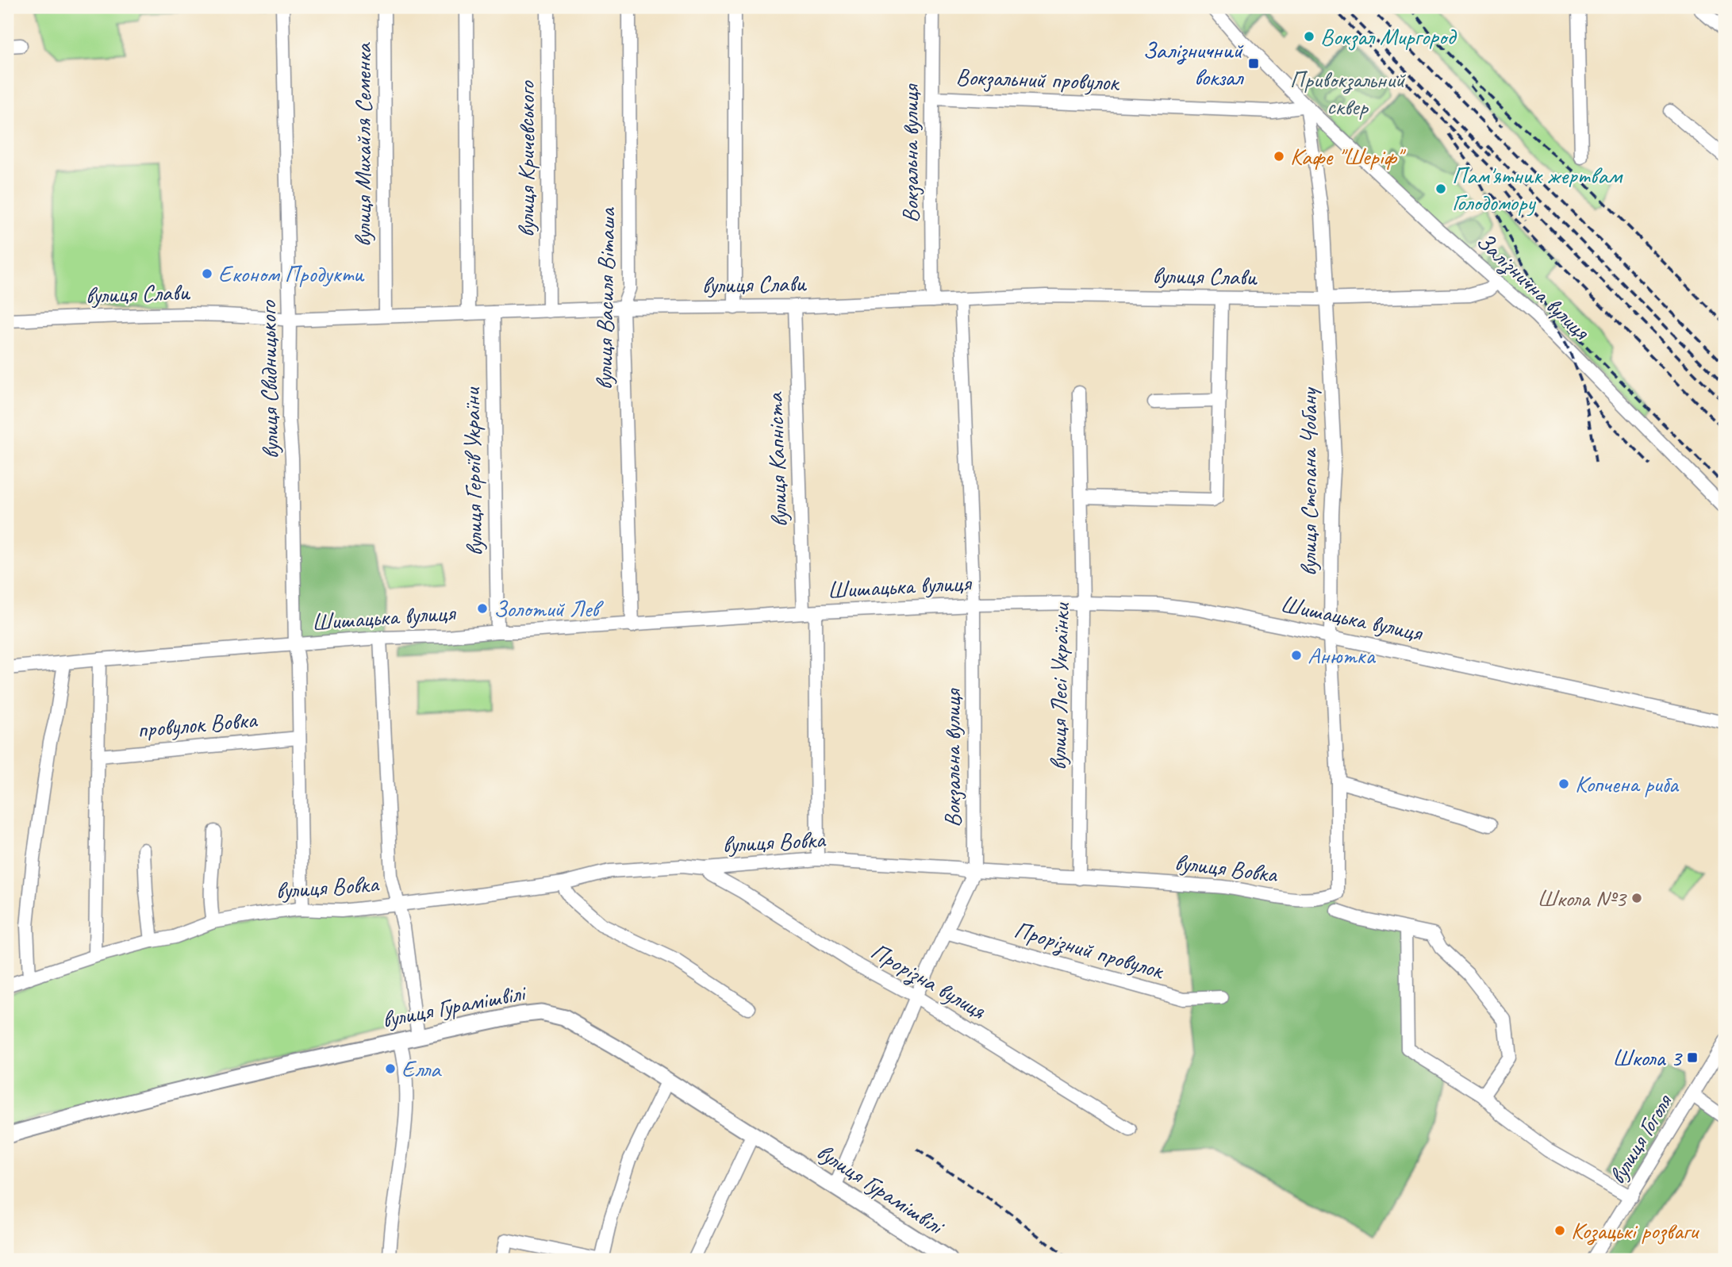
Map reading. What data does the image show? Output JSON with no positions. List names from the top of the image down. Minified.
{"streets":{"main road":["вулиця Гурамішвілі"],"street":["Вокзальний провулок","вулиця Михайля Семенка","Вокзальна вулиця","вулиця Кричевського","вулиця Слави","Залізнична вулиця","вулиця Василя Віташа","вулиця Свидницького","вулиця Капніста","вулиця Героїв України","вулиця Степана Чобану","Шишацька вулиця","вулиця Лесі Українки","провулок Вовка","вулиця Вовка","Прорізний провулок","Прорізна вулиця","вулиця Гоголя"]},"crossings":[["Вокзальний провулок","Вокзальна вулиця"],["Вокзальний провулок","Залізнична вулиця"],["Вокзальний провулок","вулиця Степана Чобану"],["вулиця Михайля Семенка","вулиця Слави"],["Вокзальна вулиця","вулиця Слави"],["Вокзальна вулиця","Шишацька вулиця"],["Вокзальна вулиця","вулиця Вовка"],["Вокзальна вулиця","Прорізний провулок"],["Вокзальна вулиця","Прорізна вулиця"],["Вокзальна вулиця","вулиця Гурамішвілі"],["вулиця Кричевського","вулиця Слави"],["вулиця Слави","Залізнична вулиця"],["вулиця Слави","вулиця Василя Віташа"],["вулиця Слави","вулиця Свидницького"],["вулиця Слави","вулиця Капніста"],["вулиця Слави","вулиця Героїв України"],["вулиця Слави","вулиця Степана Чобану"],["Залізнична вулиця","вулиця Степана Чобану"],["вулиця Василя Віташа","Шишацька вулиця"],["вулиця Свидницького","Шишацька вулиця"],["вулиця Свидницького","провулок Вовка"],["вулиця Свидницького","вулиця Вовка"],["вулиця Капніста","Шишацька вулиця"],["вулиця Капніста","вулиця Вовка"],["вулиця Героїв України","Шишацька вулиця"],["вулиця Степана Чобану","Шишацька вулиця"],["вулиця Степана Чобану","вулиця Вовка"],["Шишацька вулиця","вулиця Лесі Українки"],["вулиця Лесі Українки","вулиця Вовка"],["вулиця Вовка","Прорізна вулиця"]],"parks":["Привокзальний сквер"],"places":{"other":["Вокзал Миргород","Кафе \"Шеріф\"","Пам'ятник жертвам Голодомору","Економ Продукти","Золотий Лев","Анютка","Копчена риба","Школа №3","Елла","Козацькі розваги"],"transit":["Залізничний вокзал","Школа 3"]}}
